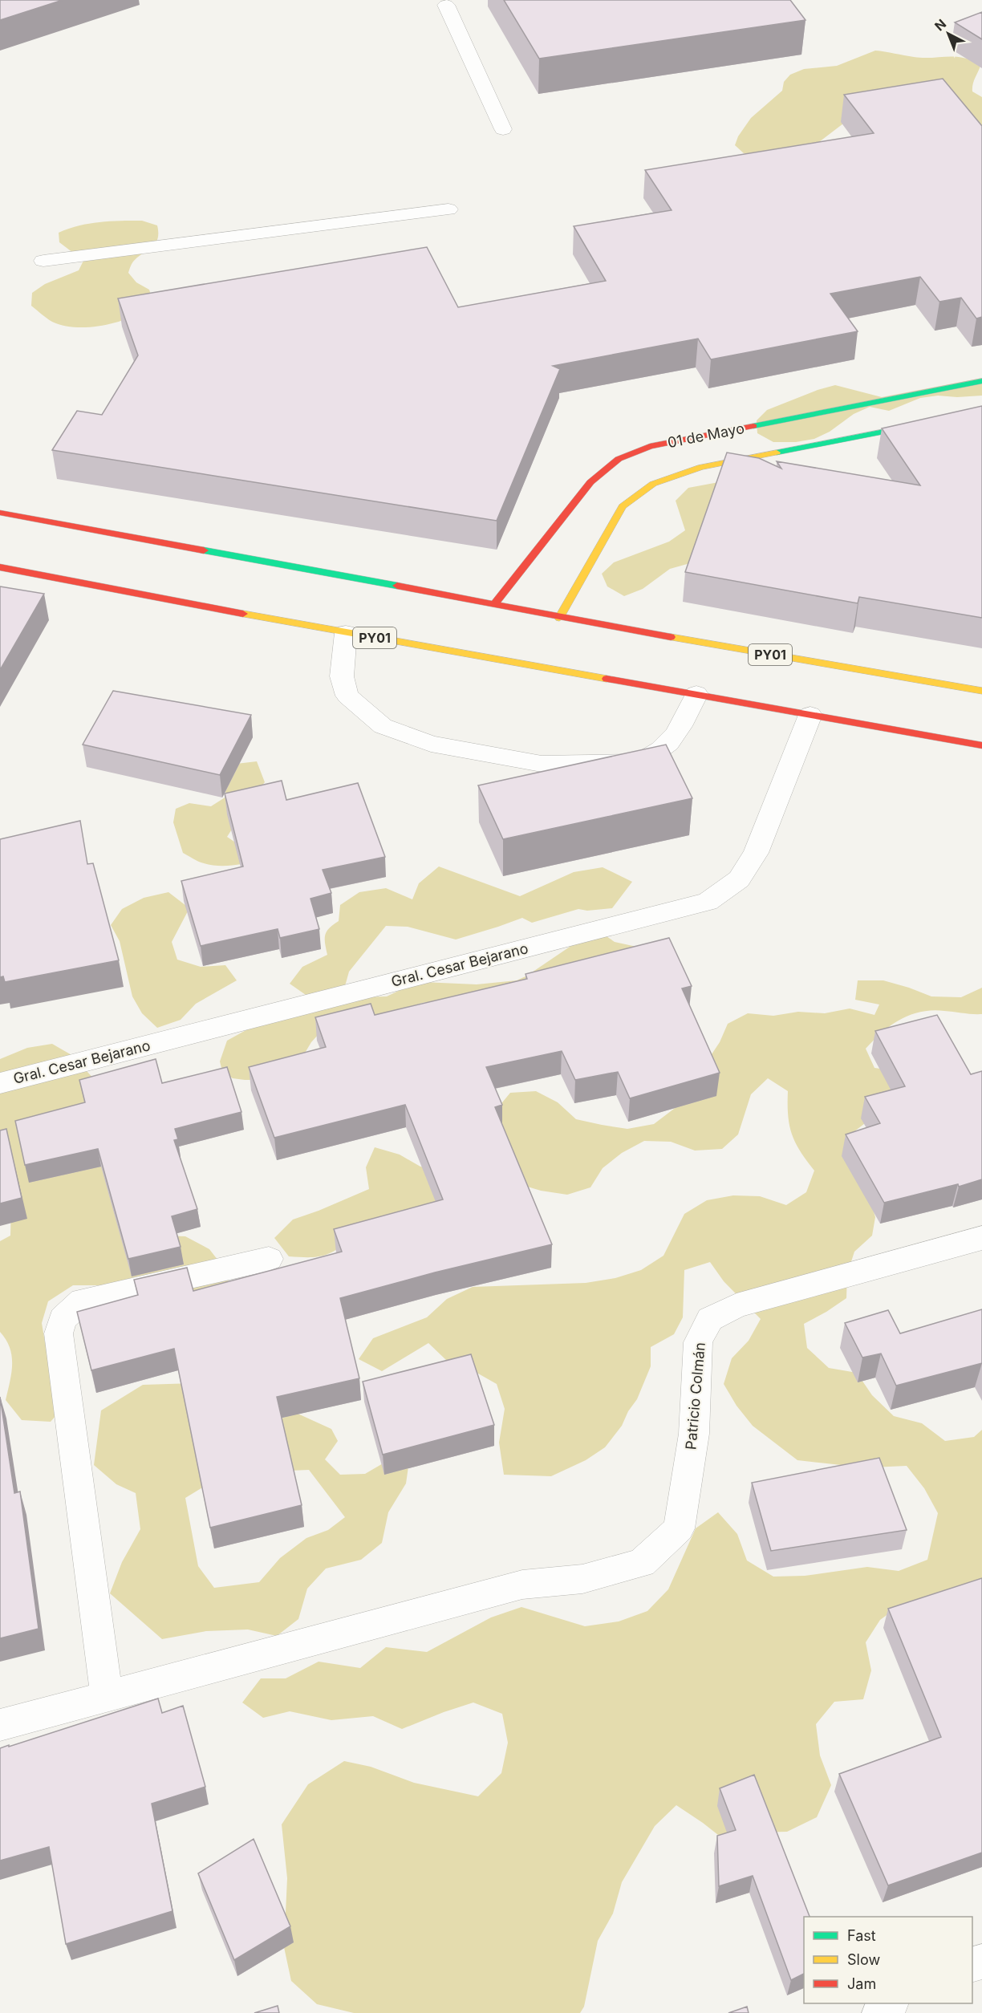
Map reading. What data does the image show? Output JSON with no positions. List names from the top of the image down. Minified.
{"streets":{"main road":["01 de Mayo","PY01"],"street":["Gral. Cesar Bejarano","Patricio Colmán"]},"crossings":[["01 de Mayo","PY01"],["PY01","Gral. Cesar Bejarano"]],"legend":["Fast","Slow","Jam"],"north":"top left"}
